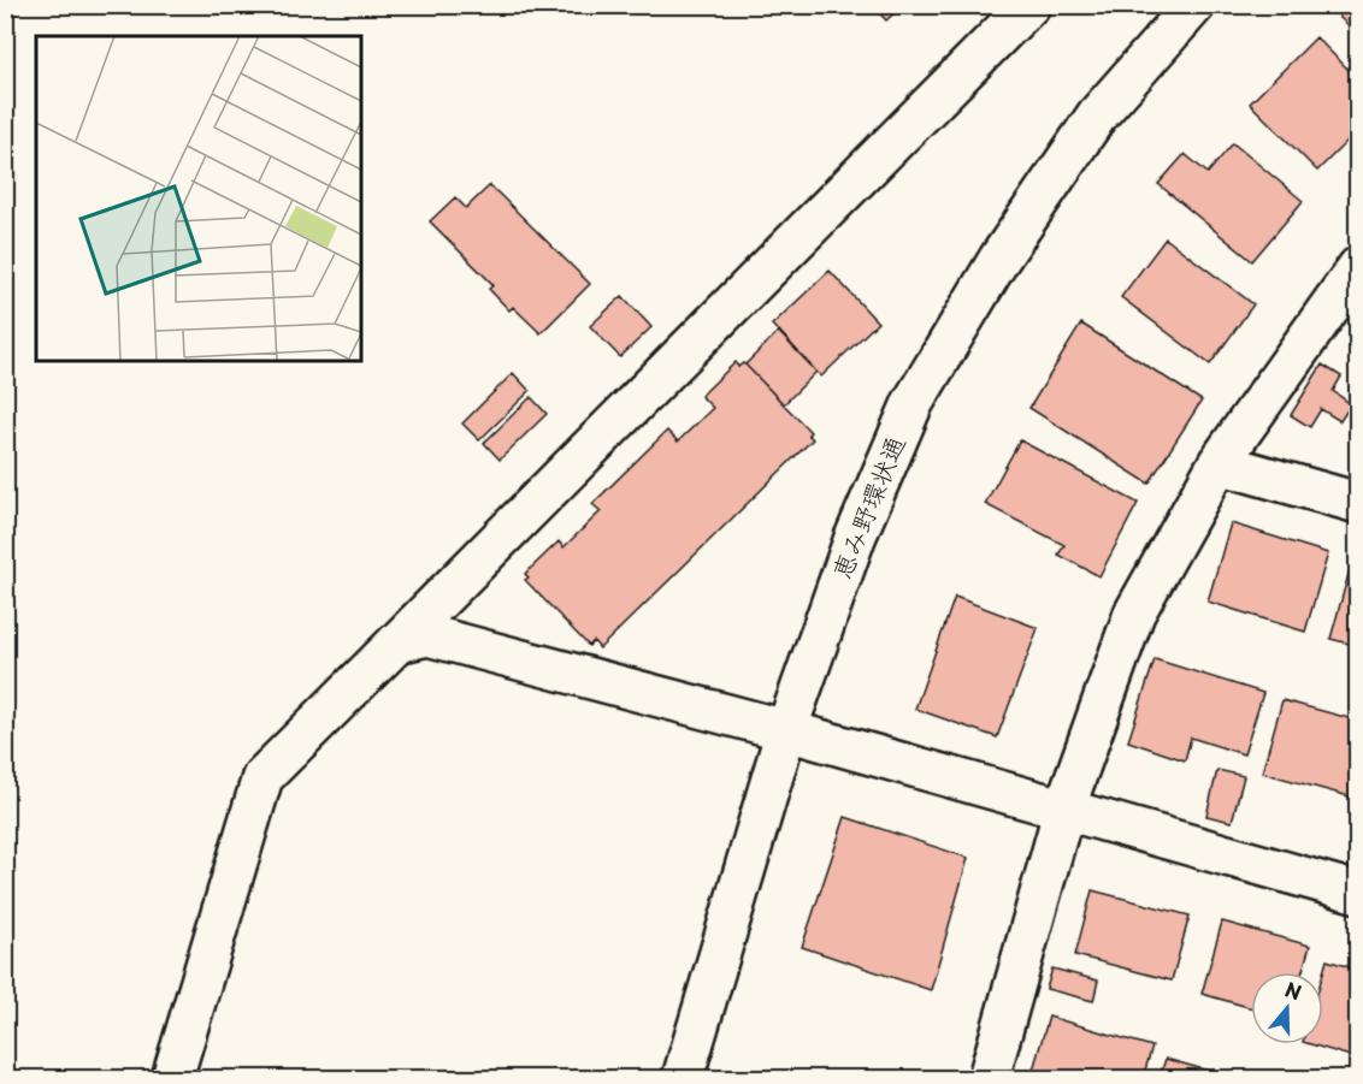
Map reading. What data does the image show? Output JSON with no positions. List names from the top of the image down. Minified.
{"streets":{"street":["恵み野環状通"]},"north":"top"}
